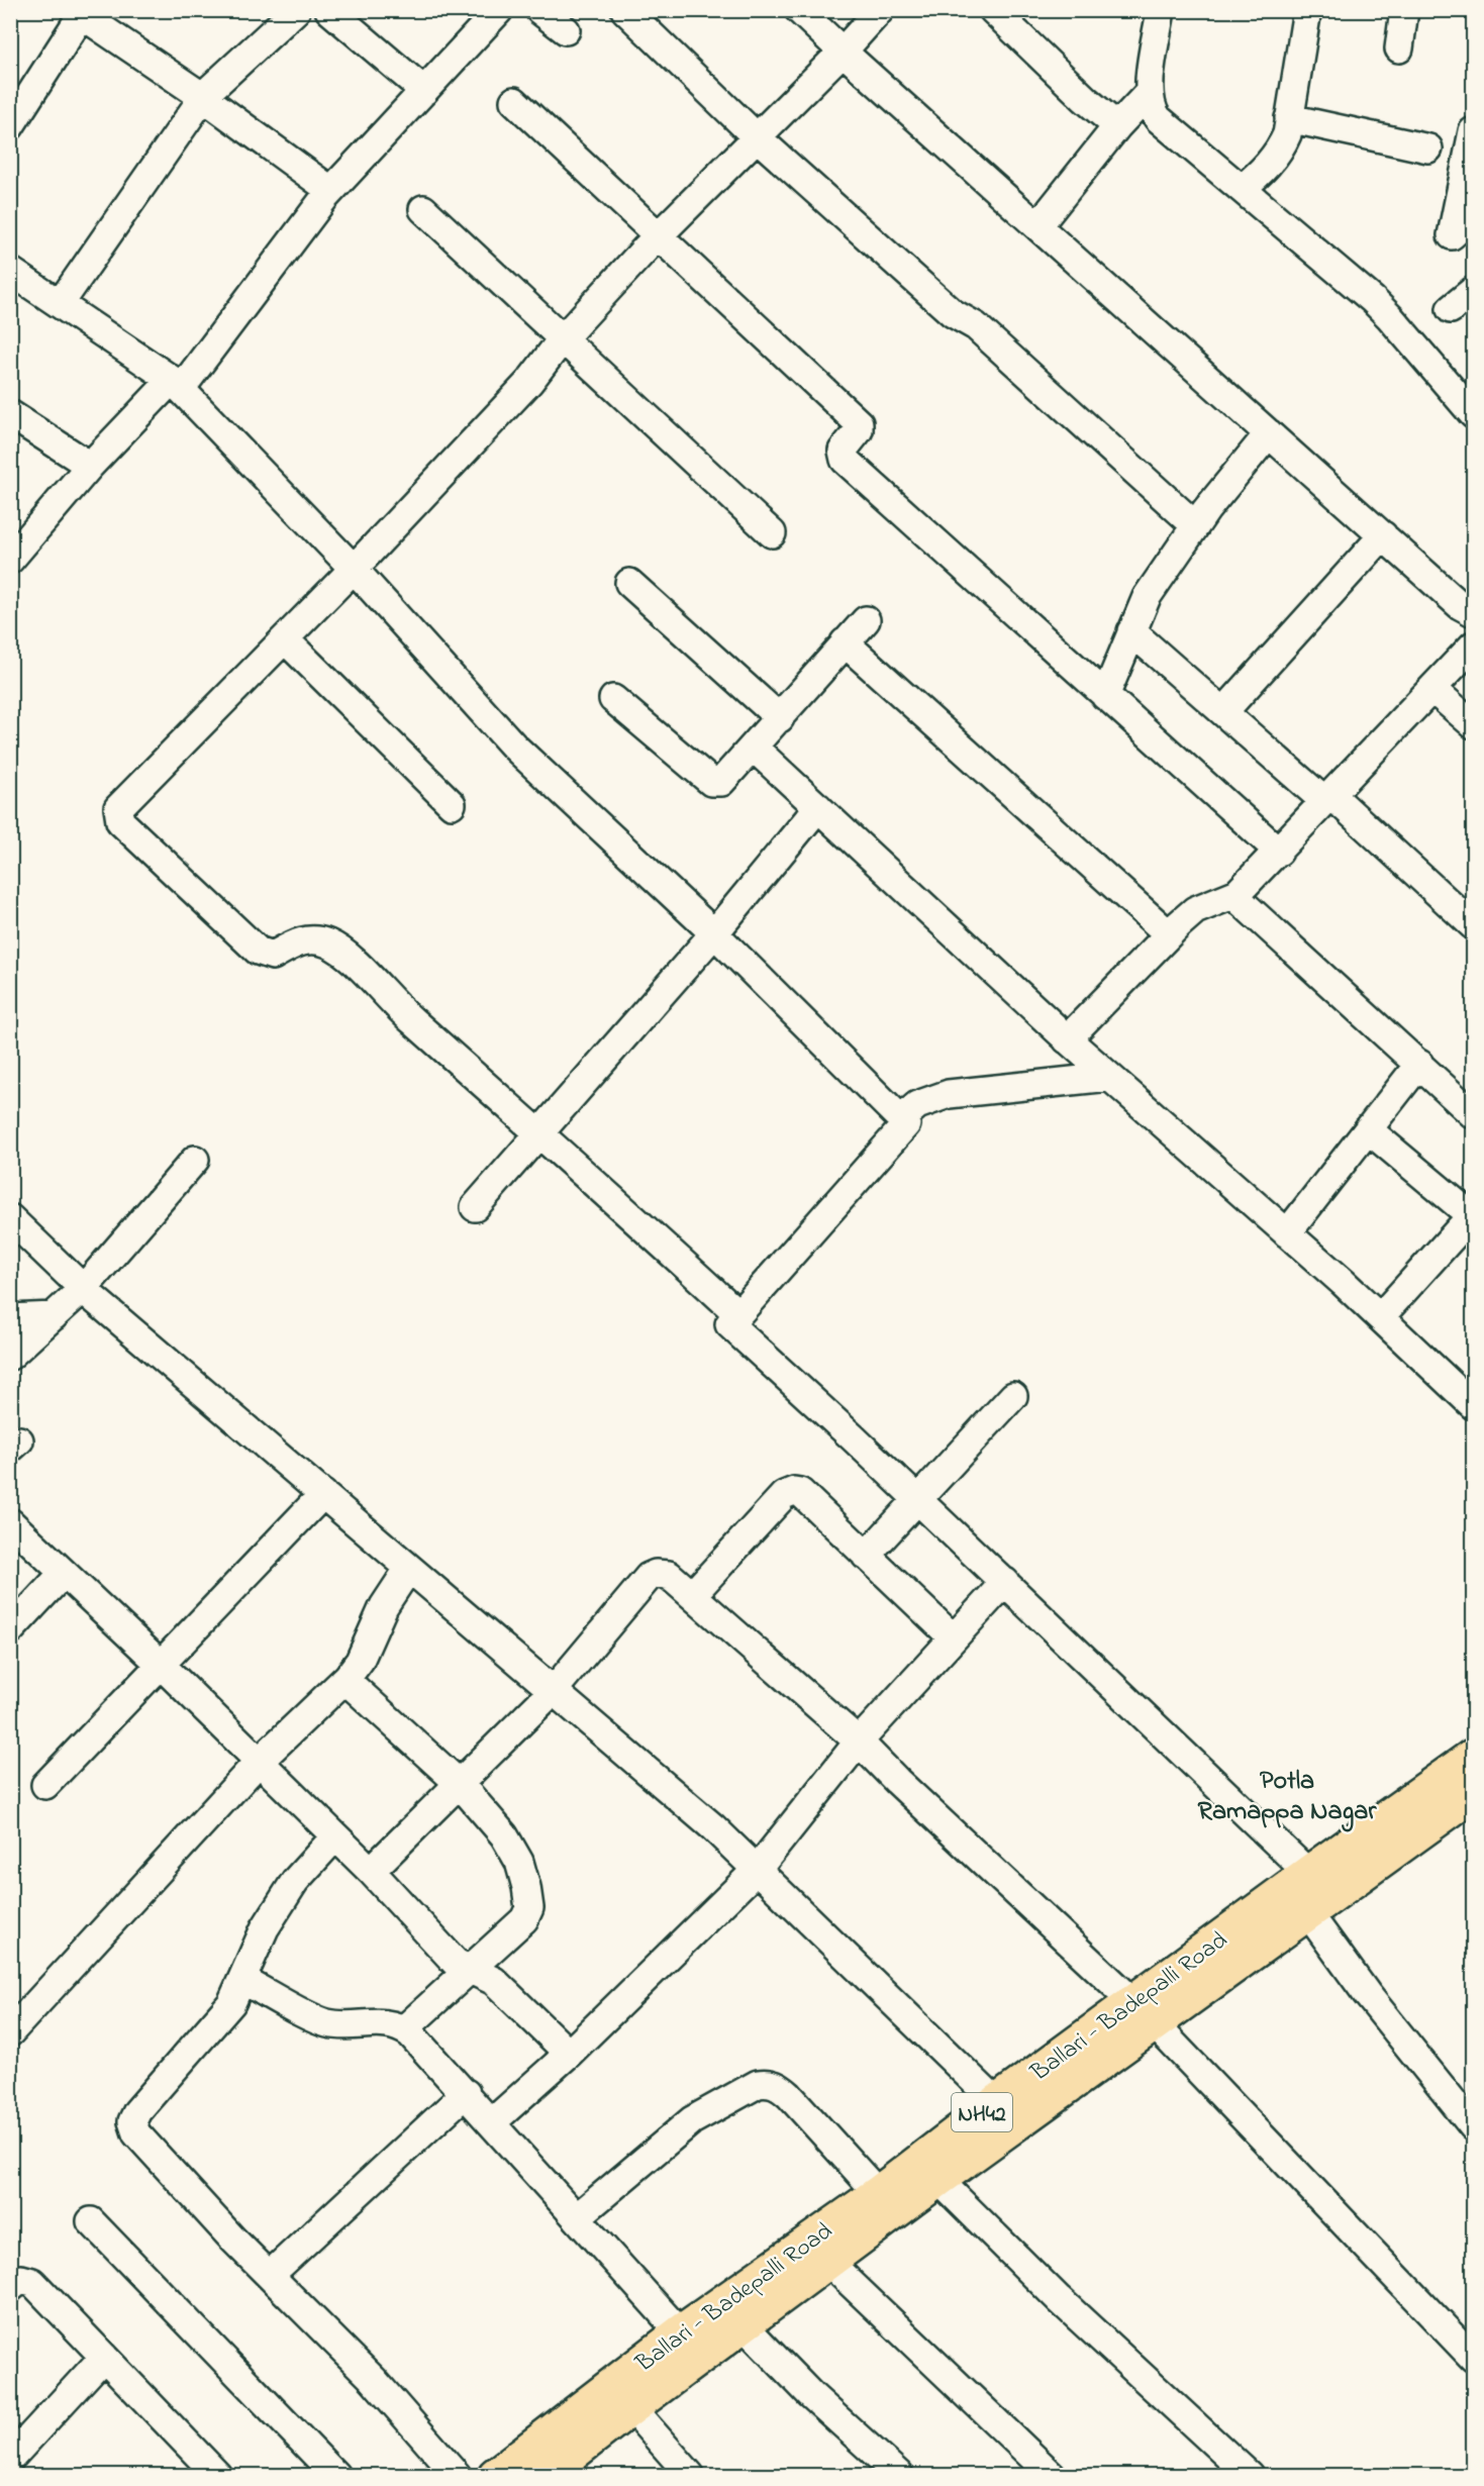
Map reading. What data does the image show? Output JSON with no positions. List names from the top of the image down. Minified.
{"streets":{"highway":["Ballari - Badepalli Road","NH42"]},"districts":["Potla Ramappa Nagar"]}
